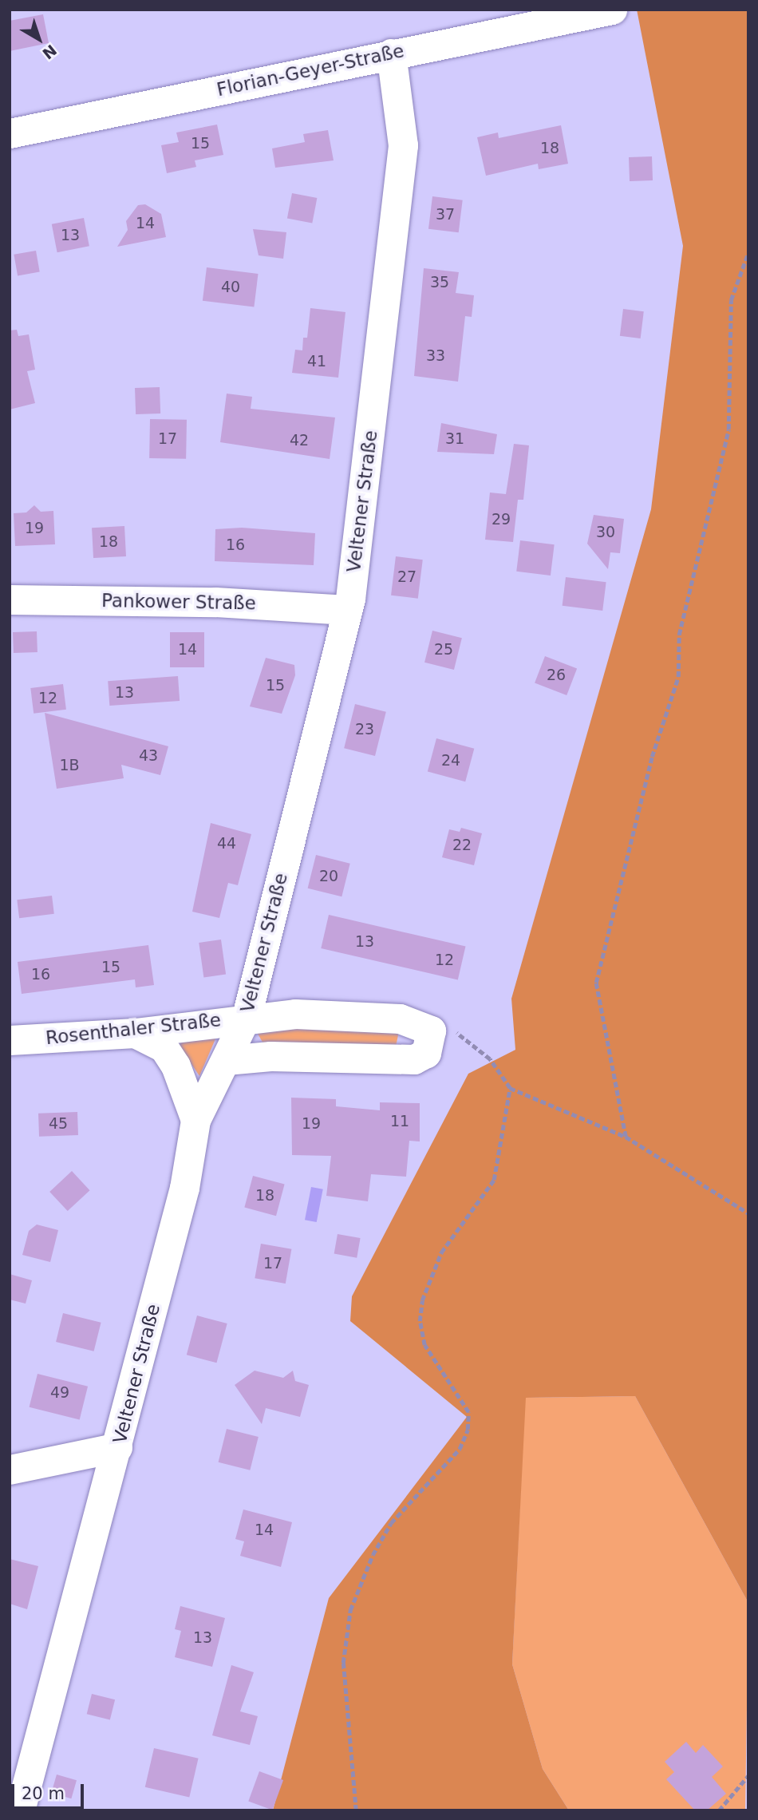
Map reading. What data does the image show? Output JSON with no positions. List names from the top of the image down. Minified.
{"streets":{"street":["Florian-Geyer-Straße","Veltener Straße","Pankower Straße","Rosenthaler Straße"]},"crossings":[["Florian-Geyer-Straße","Veltener Straße"],["Veltener Straße","Pankower Straße"],["Veltener Straße","Rosenthaler Straße"]],"house_numbers":["15","18","37","14","13","35","40","33","41","17","31","42","29","19","30","18","16","27","14","25","26","15","13","12","23","43","24","1B","44","22","20","13","12","15","16","11","45","19","18","17","49","14","13"],"scale_bar":"20 m","north":"bottom right"}
